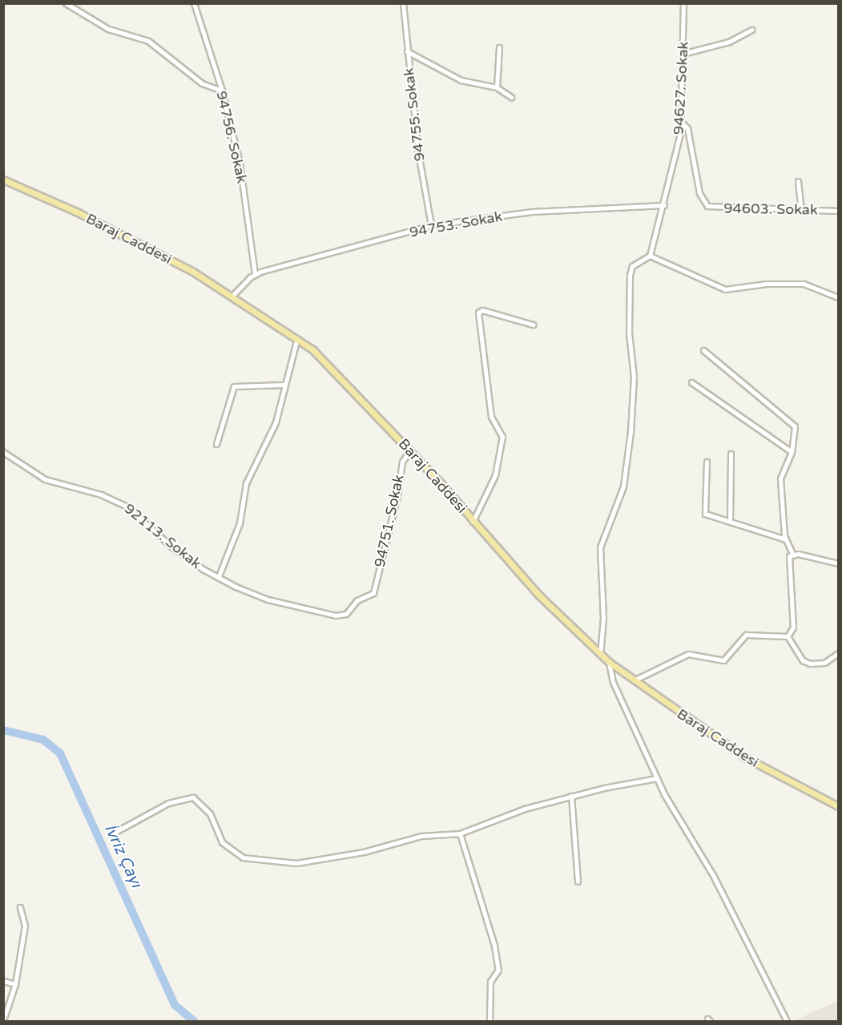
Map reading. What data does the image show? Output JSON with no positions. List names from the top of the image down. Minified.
{"streets":{"main road":["Baraj Caddesi"],"street":["94627. Sokak","94755. Sokak","94756. Sokak","94603. Sokak","94753. Sokak","94751. Sokak","92113. Sokak"]},"crossings":[["94627. Sokak","94603. Sokak"],["94627. Sokak","94753. Sokak"],["94755. Sokak","94753. Sokak"],["94756. Sokak","94753. Sokak"],["94753. Sokak","Baraj Caddesi"],["Baraj Caddesi","94751. Sokak"],["94751. Sokak","92113. Sokak"]],"water":["İvriz Çayı"]}
